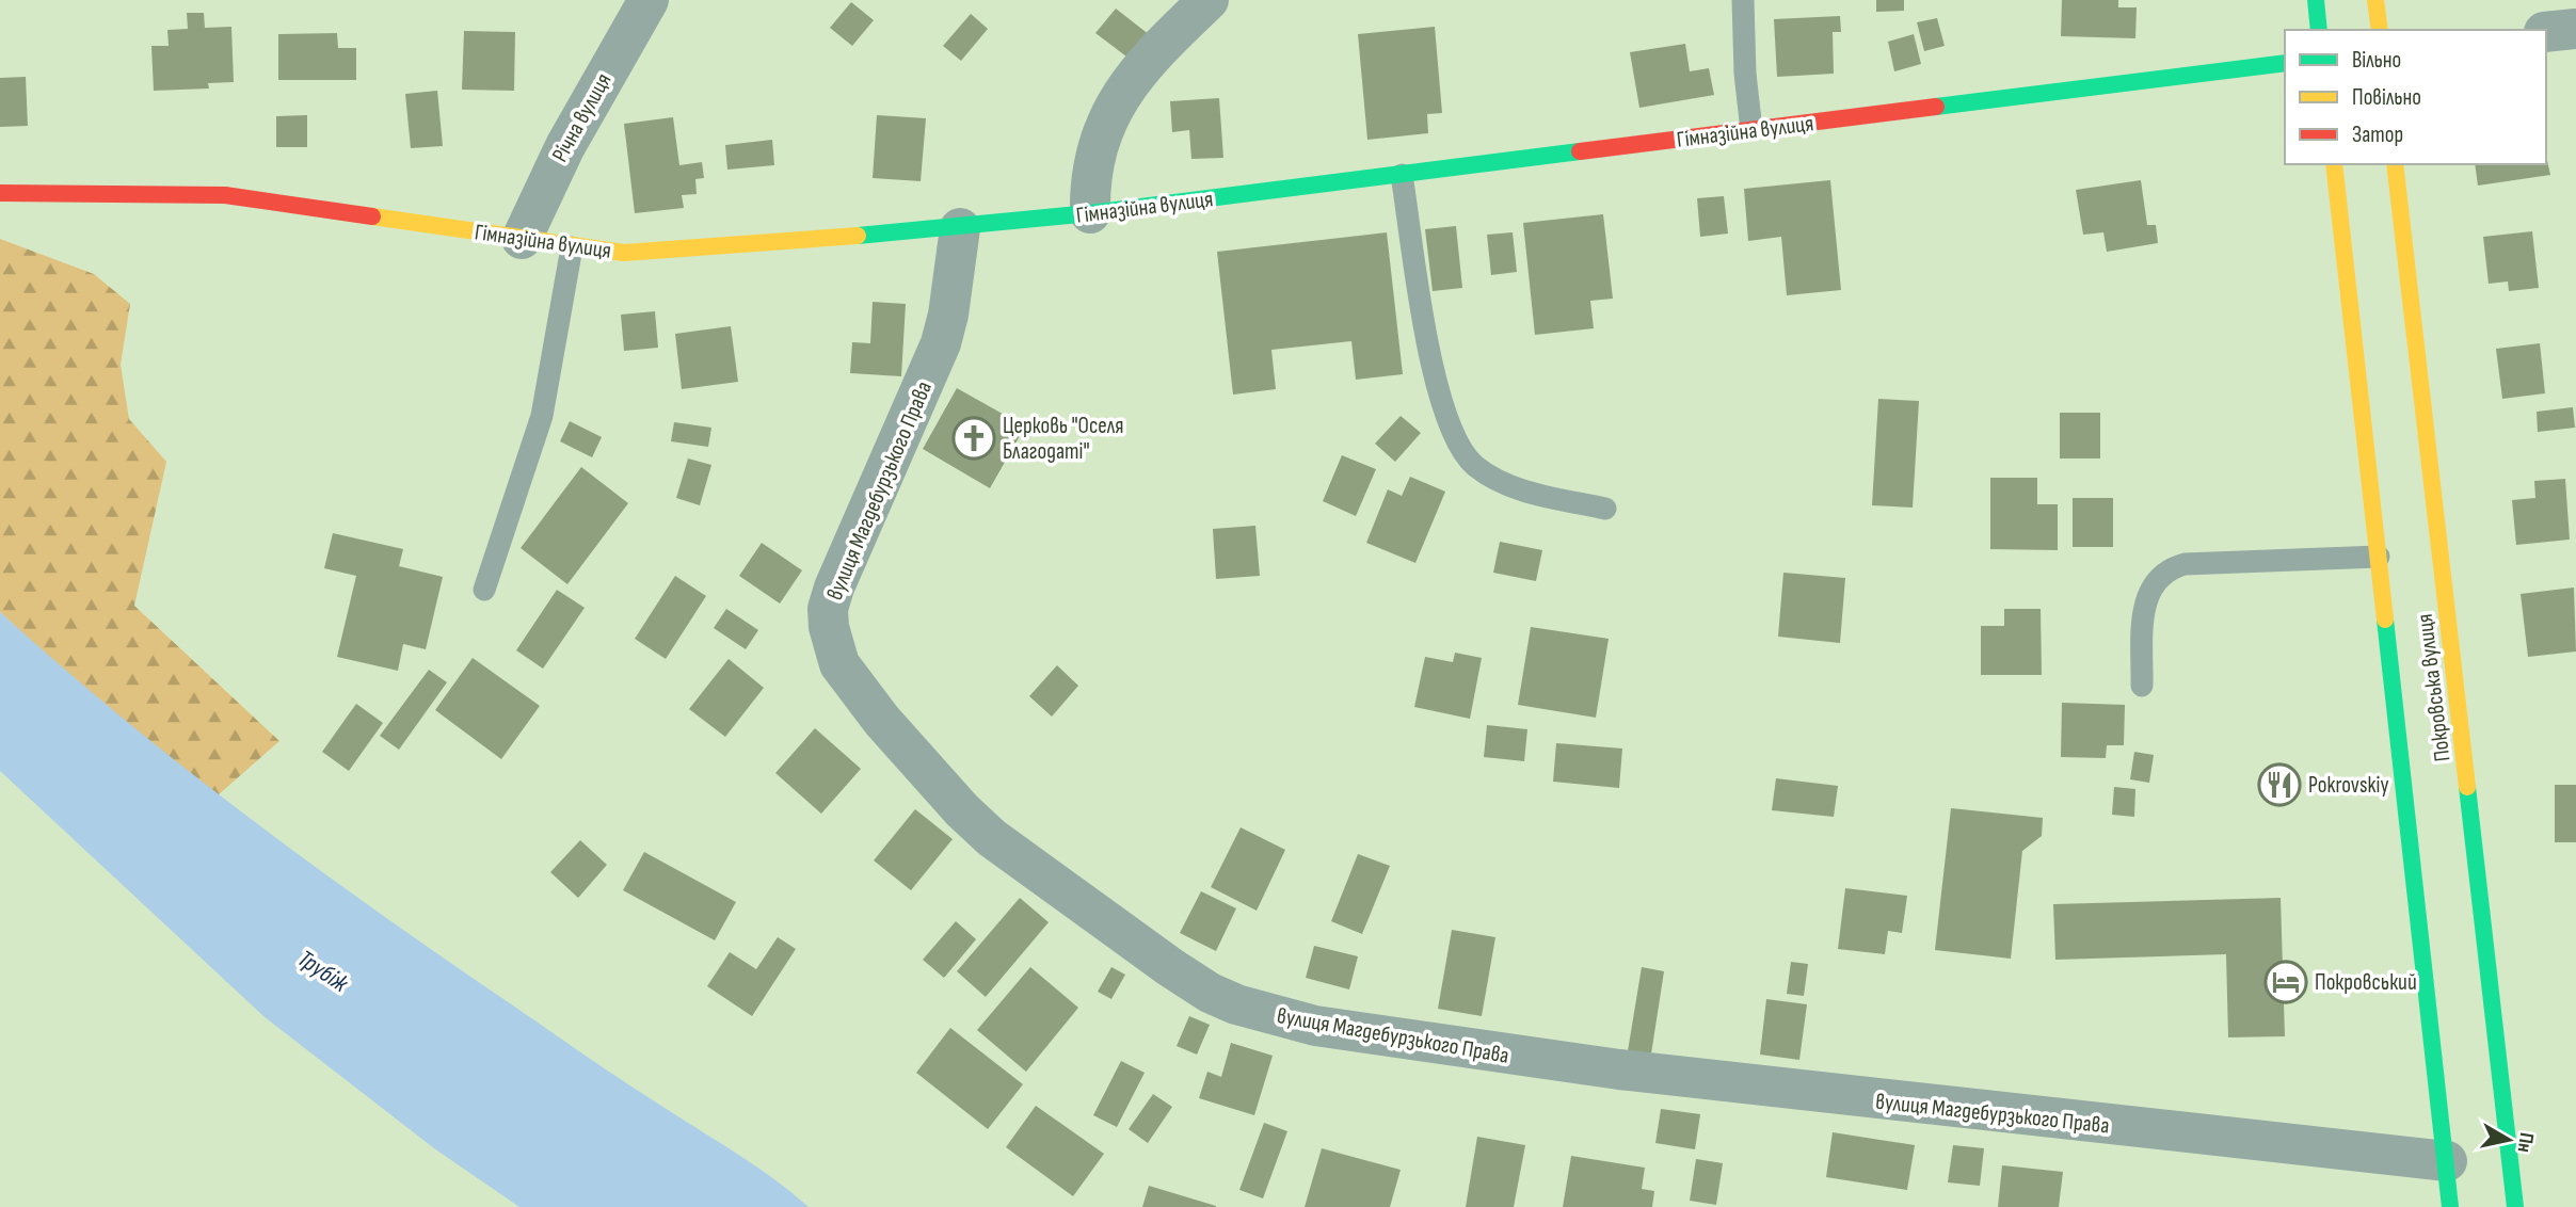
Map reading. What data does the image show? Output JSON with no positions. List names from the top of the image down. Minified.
{"streets":{"street":["Річна вулиця","Гімназійна вулиця","вулиця Магдебурзького Права","Покровська вулиця"]},"crossings":[["Річна вулиця","Гімназійна вулиця"],["Гімназійна вулиця","вулиця Магдебурзького Права"],["вулиця Магдебурзького Права","Покровська вулиця"]],"water":["Трубіж"],"places":{"church":["Церковь \"Оселя Благодаті\""],"restaurant":["Pokrovskiy"],"hotel":["Покровський"]},"legend":["Вільно","Повільно","Затор"],"north":"right"}
